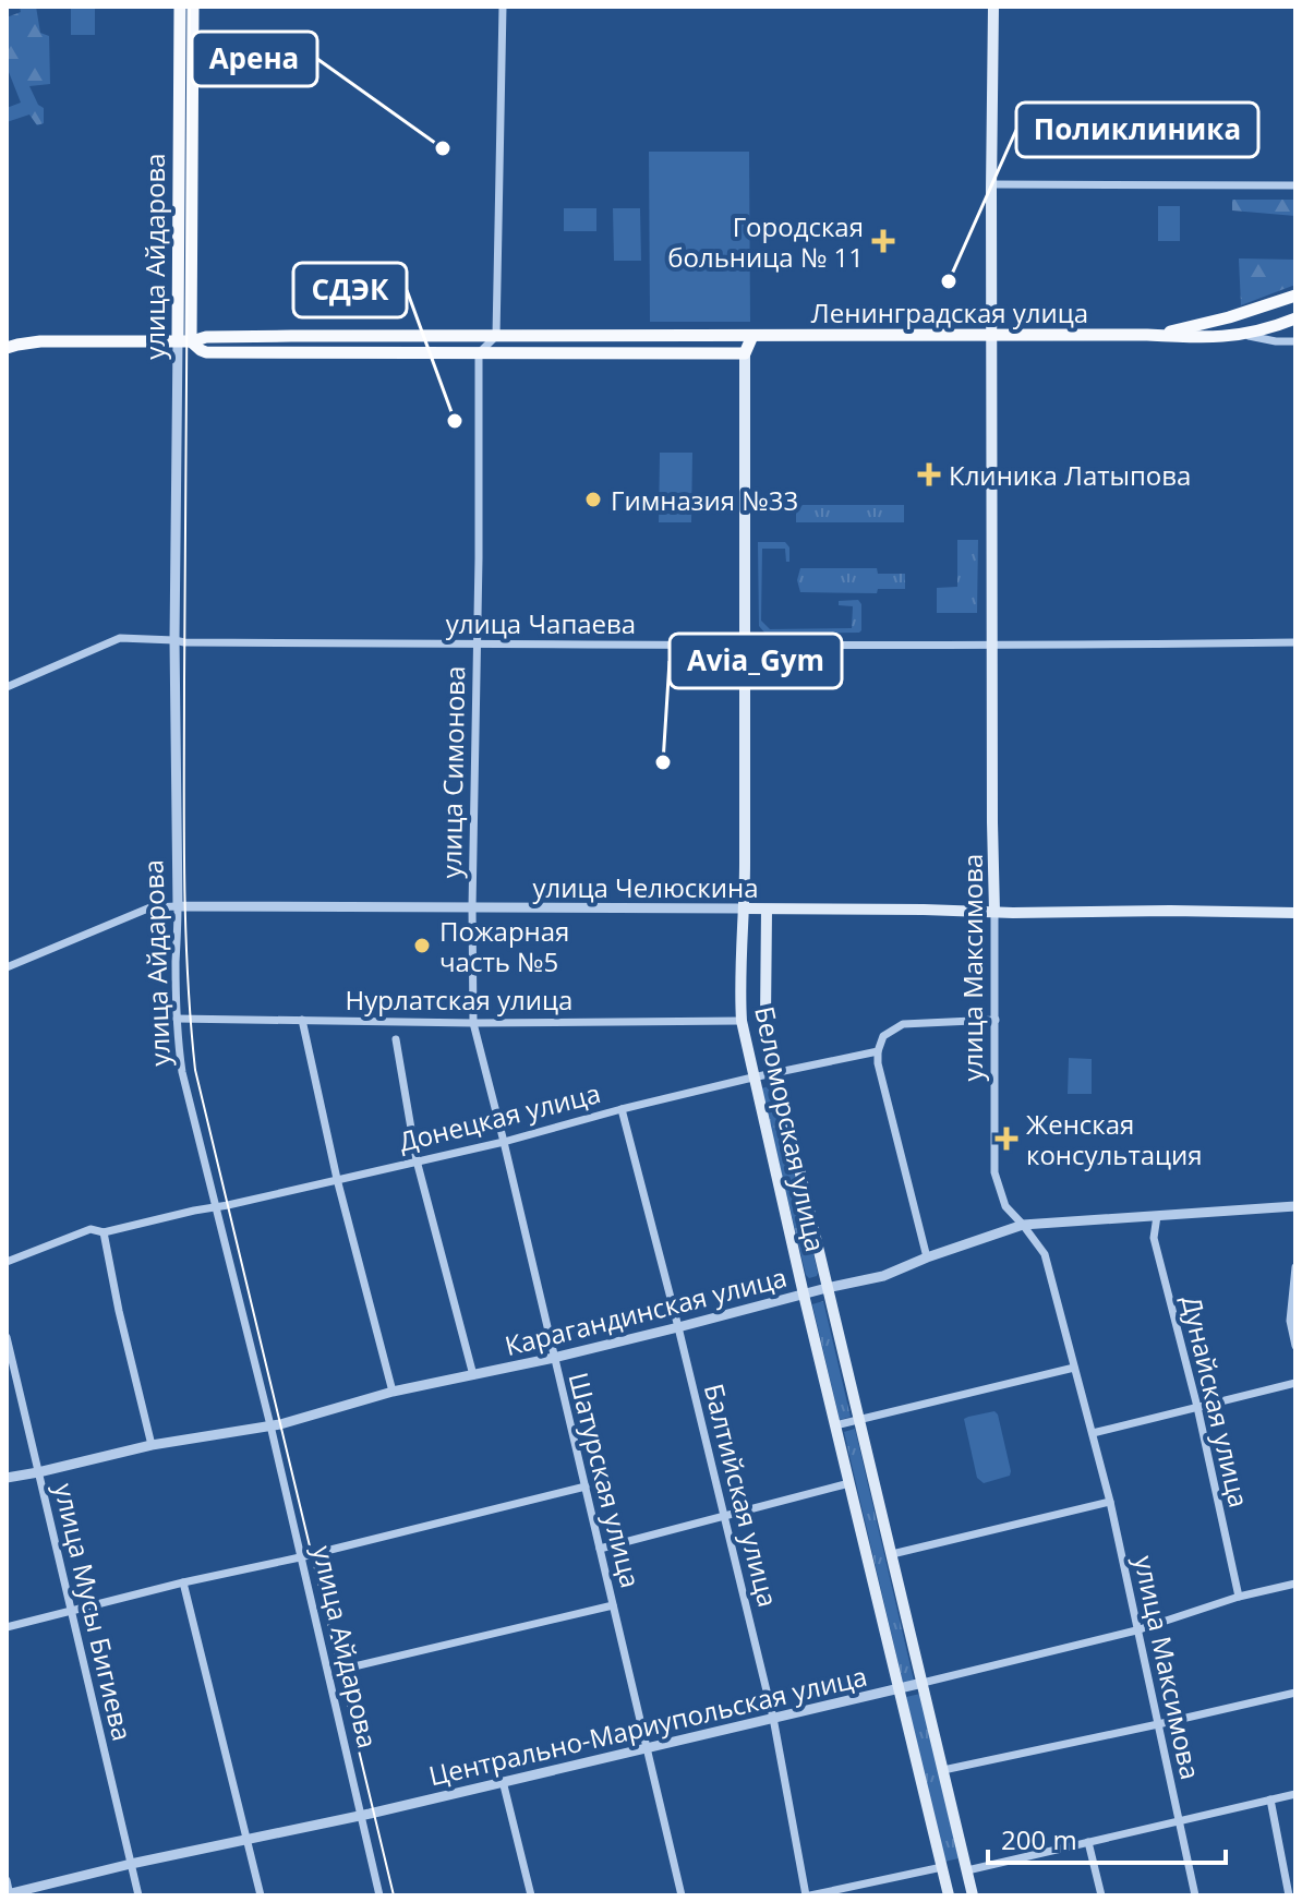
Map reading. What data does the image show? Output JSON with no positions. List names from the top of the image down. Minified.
{"streets":{"main road":["улица Айдарова","Ленинградская улица","улица Челюскина","улица Максимова","Беломорская улица"],"street":["улица Чапаева","улица Симонова","Нурлатская улица","Донецкая улица","Карагандинская улица","Дунайская улица","Шатурская улица","Балтийская улица","улица Мусы Бигиева","Центрально-Мариупольская улица"]},"crossings":[["улица Айдарова","Ленинградская улица"],["улица Айдарова","улица Чапаева"],["улица Айдарова","улица Челюскина"],["улица Айдарова","Нурлатская улица"],["улица Айдарова","Донецкая улица"],["улица Айдарова","Карагандинская улица"],["улица Айдарова","Центрально-Мариупольская улица"],["Ленинградская улица","улица Симонова"],["Ленинградская улица","улица Максимова"],["Ленинградская улица","Беломорская улица"],["улица Чапаева","улица Симонова"],["улица Чапаева","улица Максимова"],["улица Чапаева","Беломорская улица"],["улица Симонова","улица Челюскина"],["улица Симонова","Нурлатская улица"],["улица Симонова","Шатурская улица"],["улица Челюскина","улица Максимова"],["улица Челюскина","Беломорская улица"],["улица Максимова","Карагандинская улица"],["улица Максимова","Центрально-Мариупольская улица"],["Нурлатская улица","Беломорская улица"],["Нурлатская улица","Шатурская улица"],["Донецкая улица","Беломорская улица"],["Донецкая улица","Шатурская улица"],["Донецкая улица","Балтийская улица"],["Беломорская улица","Карагандинская улица"],["Беломорская улица","Центрально-Мариупольская улица"],["Карагандинская улица","Дунайская улица"],["Карагандинская улица","Шатурская улица"],["Карагандинская улица","Балтийская улица"],["Карагандинская улица","улица Мусы Бигиева"],["Дунайская улица","Центрально-Мариупольская улица"],["Шатурская улица","Центрально-Мариупольская улица"],["Балтийская улица","Центрально-Мариупольская улица"],["улица Мусы Бигиева","Центрально-Мариупольская улица"]],"places":{"other":["Арена","Поликлиника","СДЭК","Гимназия №33","Avia_Gym","Пожарная часть №5"],"health":["Городская больница № 11","Клиника Латыпова","Женская консультация"]},"scale_bar":"200 m"}
